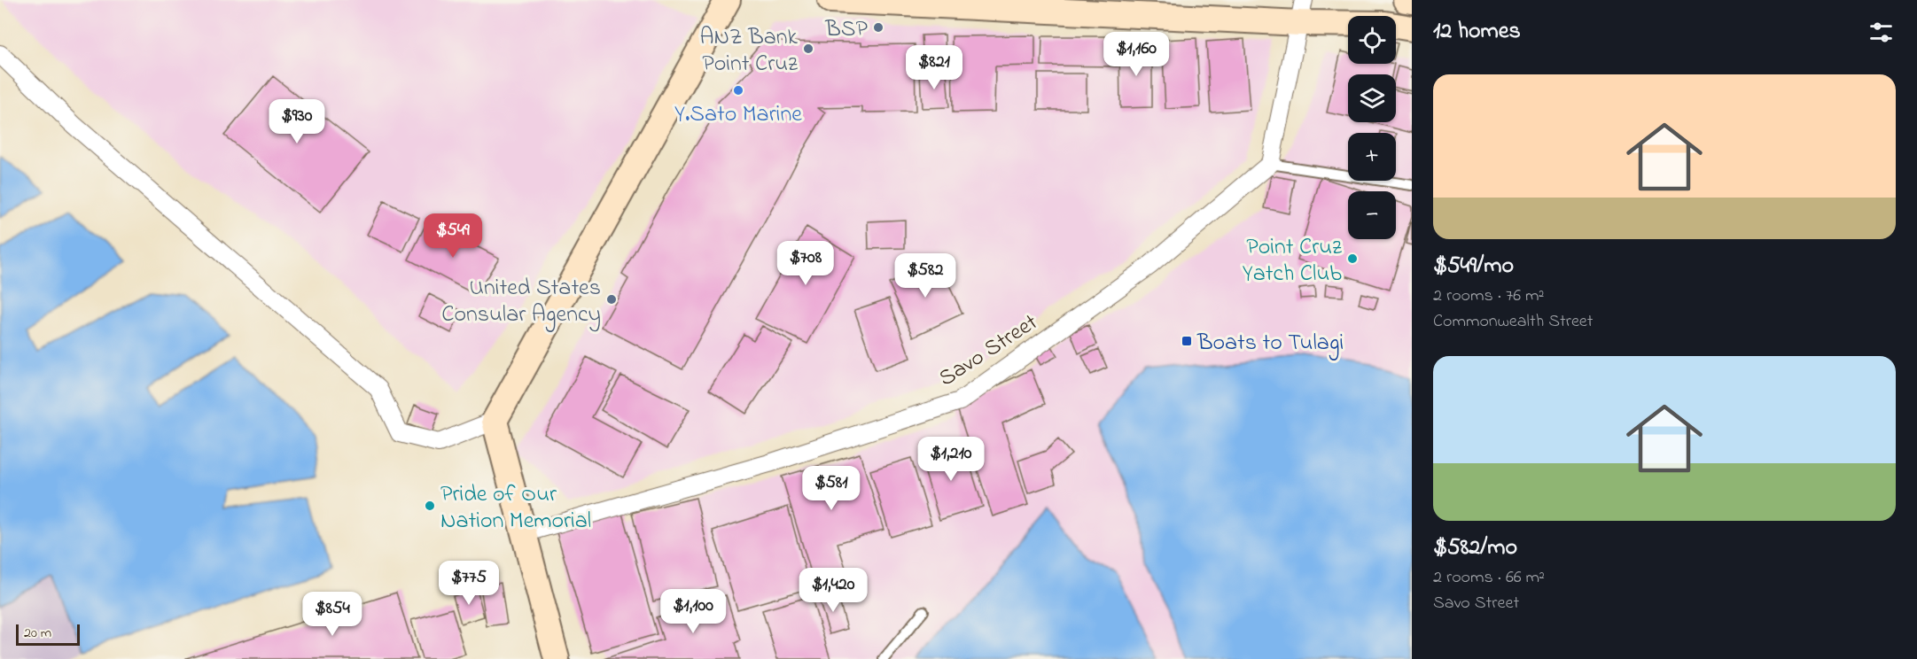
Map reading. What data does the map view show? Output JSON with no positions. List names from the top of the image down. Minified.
{"streets":{"street":["Savo Street"]},"places":{"other":["BSP","ANZ Bank Point Cruz","Y.Sato Marine","Point Cruz Yatch Club","United States Consular Agency","Pride of Our Nation Memorial"],"transit":["Boats to Tulagi"]},"scale_bar":"20 m","page":{"heading":"12 homes","map_buttons":["+","−"],"price":["$1,160","$821","$930","$549","$708","$582","$1,210","$581","$775","$1,420","$1,100","$854"],"list":[{"name":"$549/mo","note":"2 rooms · 76 m² · Commonwealth Street"},{"name":"$582/mo","note":"2 rooms · 66 m² · Savo Street"}],"scale":"20 m"}}
